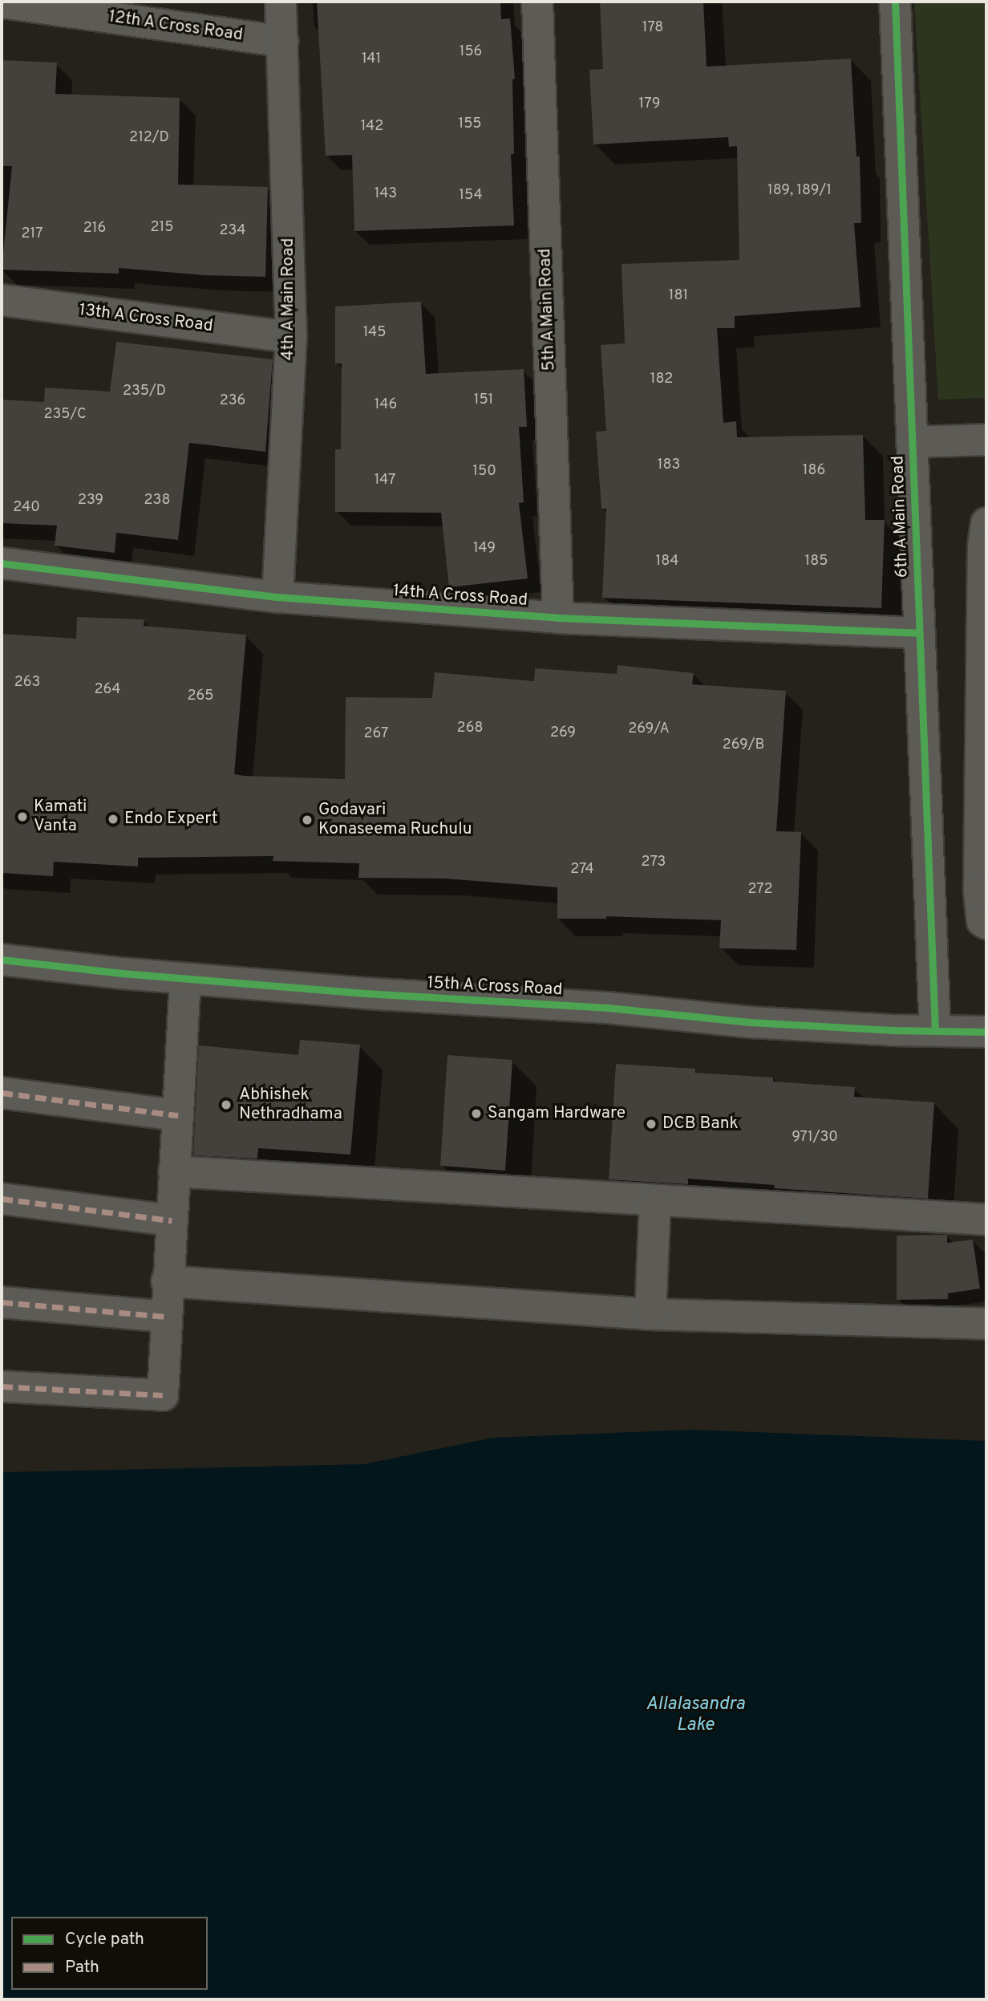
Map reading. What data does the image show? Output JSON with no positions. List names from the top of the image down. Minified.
{"streets":{"street":["12th A Cross Road","4th A Main Road","5th A Main Road","13th A Cross Road","6th A Main Road","14th A Cross Road","15th A Cross Road"]},"crossings":[["12th A Cross Road","4th A Main Road"],["4th A Main Road","13th A Cross Road"],["4th A Main Road","14th A Cross Road"],["5th A Main Road","14th A Cross Road"],["6th A Main Road","14th A Cross Road"],["6th A Main Road","15th A Cross Road"]],"water":["Allalasandra Lake"],"places":["Kamati Vanta","Endo Expert","Godavari Konaseema Ruchulu","Abhishek Nethradhama","Sangam Hardware","DCB Bank"],"house_numbers":["178","156","141","179","155","142","212/D","189, 189/1","143","154","215","216","234","217","181","145","182","235/D","151","236","146","235/C","183","186","150","147","239","238","240","149","184","185","263","264","265","268","269/A","269","267","269/B","273","274","272","971/30"],"legend":["Cycle path","Path"]}
